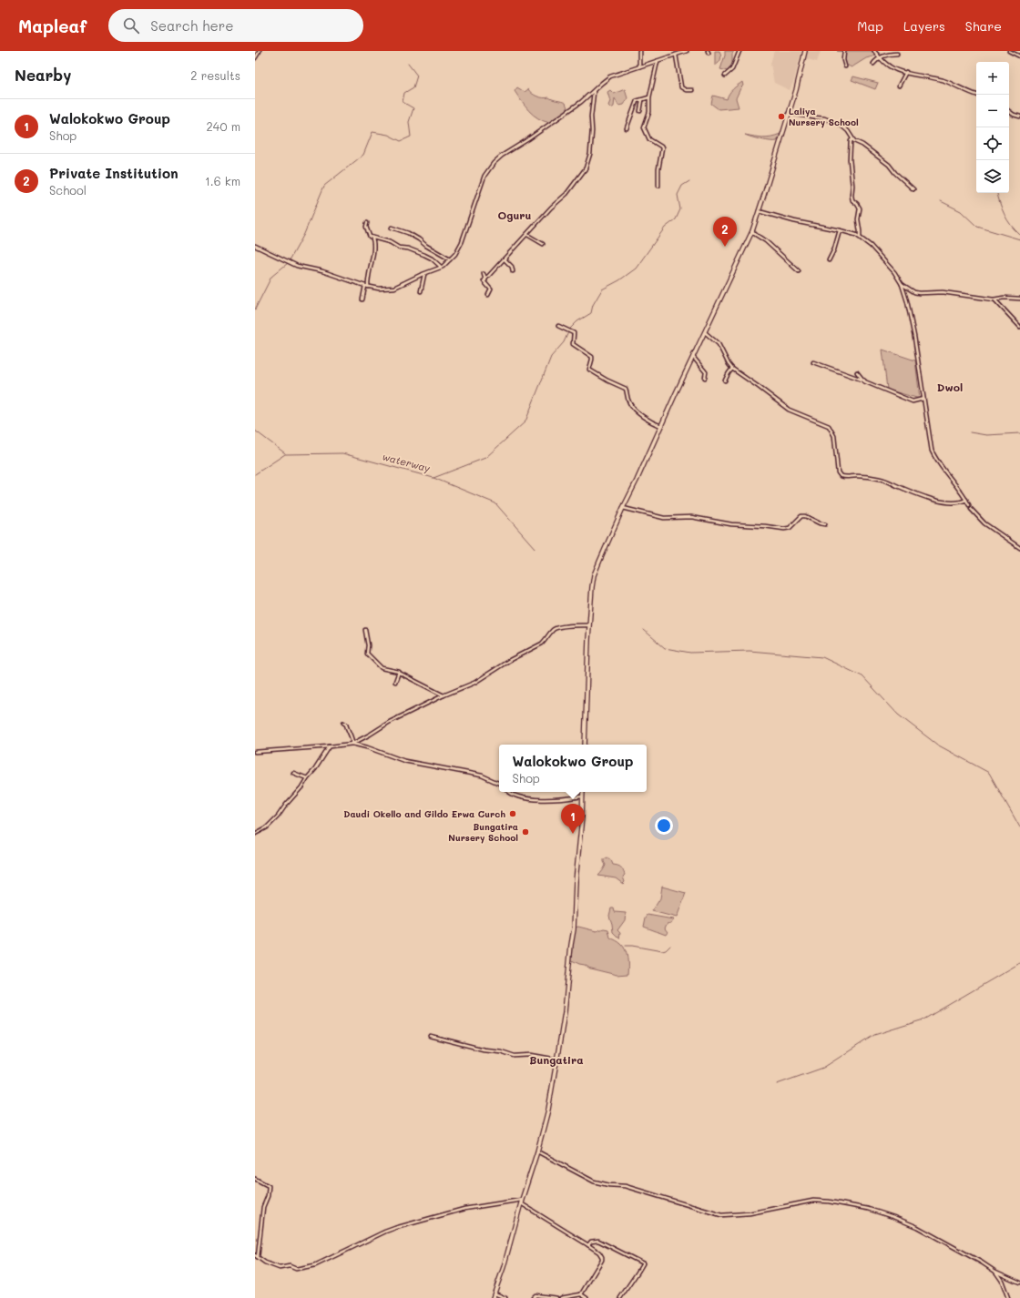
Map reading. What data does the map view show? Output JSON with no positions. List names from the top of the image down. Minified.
{"districts":["Oguru","Dwol","Bungatira"],"water":["waterway"],"places":["Laliya Nursery School","Daudi Okello and Gildo Erwa Curch","Bungatira Nursery School"],"page":{"header":"Mapleaf","search":"Search here","nav":["Map","Layers","Share"],"heading":["Nearby","2 results"],"map_buttons":["+","−"],"list":[{"mark":"1","name":"Walokokwo Group","note":"Shop","value":"240 m"},{"mark":"2","name":"Private Institution","note":"School","value":"1.6 km"}],"pins":["2","1"],"popup":["Walokokwo Group","Shop"]}}
